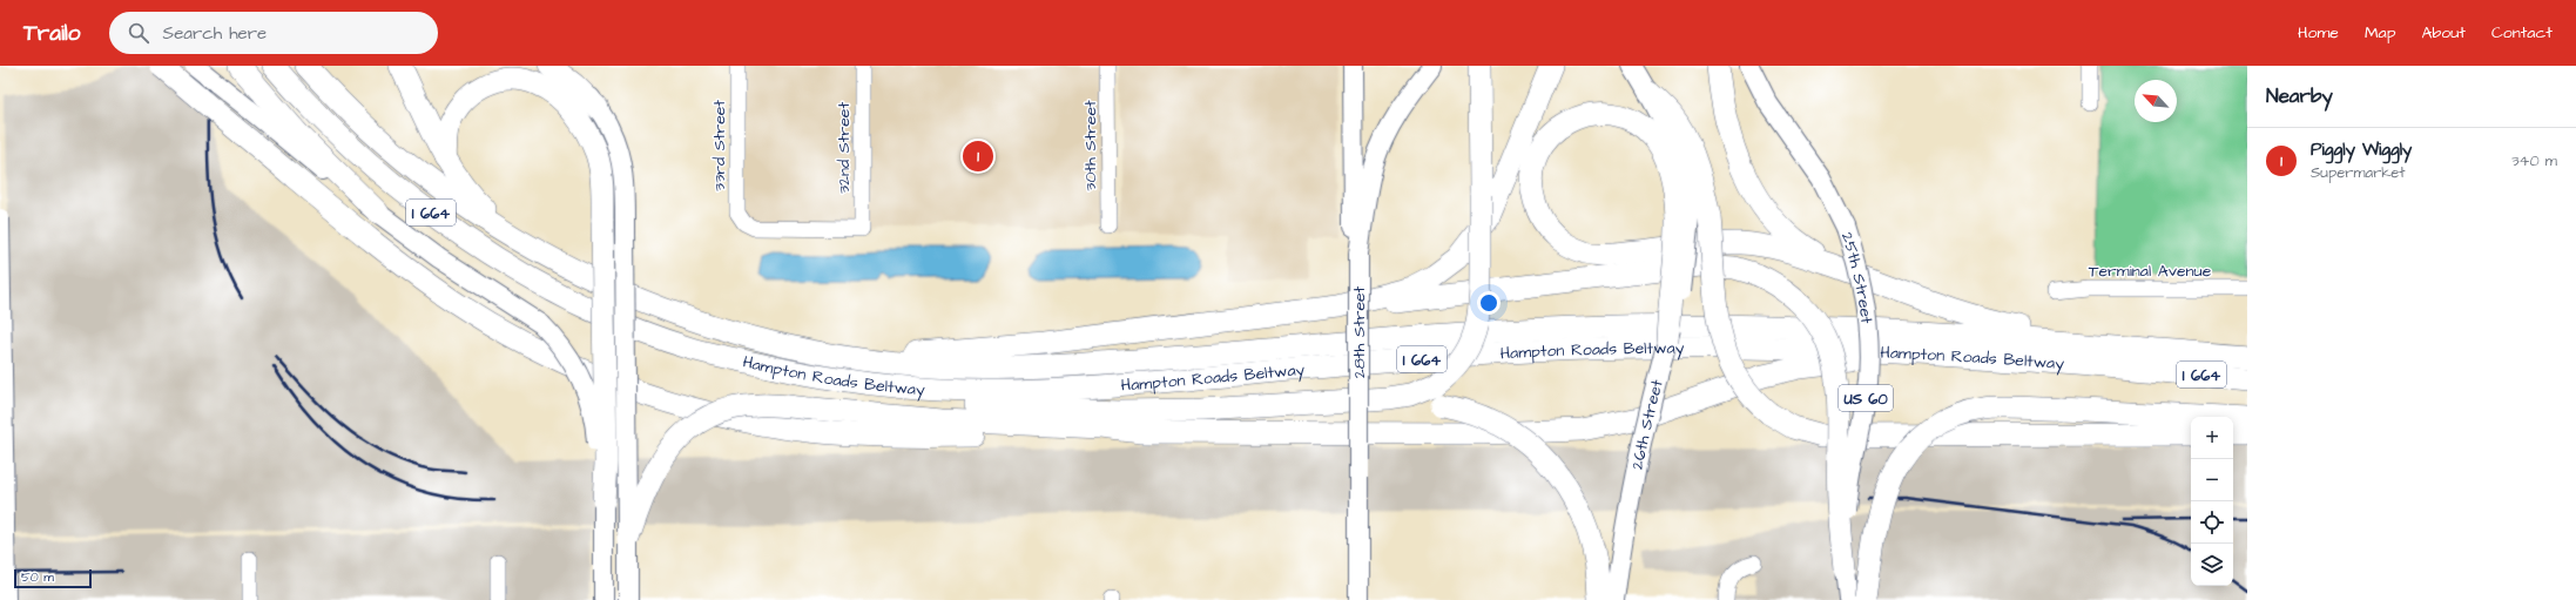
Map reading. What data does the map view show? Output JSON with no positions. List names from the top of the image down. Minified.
{"streets":{"highway":["I 664","Hampton Roads Beltway"],"main road":["25th Street","28th Street","US 60","26th Street"],"street":["33rd Street","30th Street","32nd Street","Terminal Avenue"]},"crossings":[["33rd Street","32nd Street"]],"scale_bar":"50 m","north":"top left","page":{"header":"Trailo","search":"Search here","nav":["Home","Map","About","Contact"],"heading":"Nearby","list":[{"mark":"1","name":"Piggly Wiggly","note":"Supermarket","value":"340 m"}],"pins":"1","map_buttons":["+","−"],"scale":"50 m"}}
